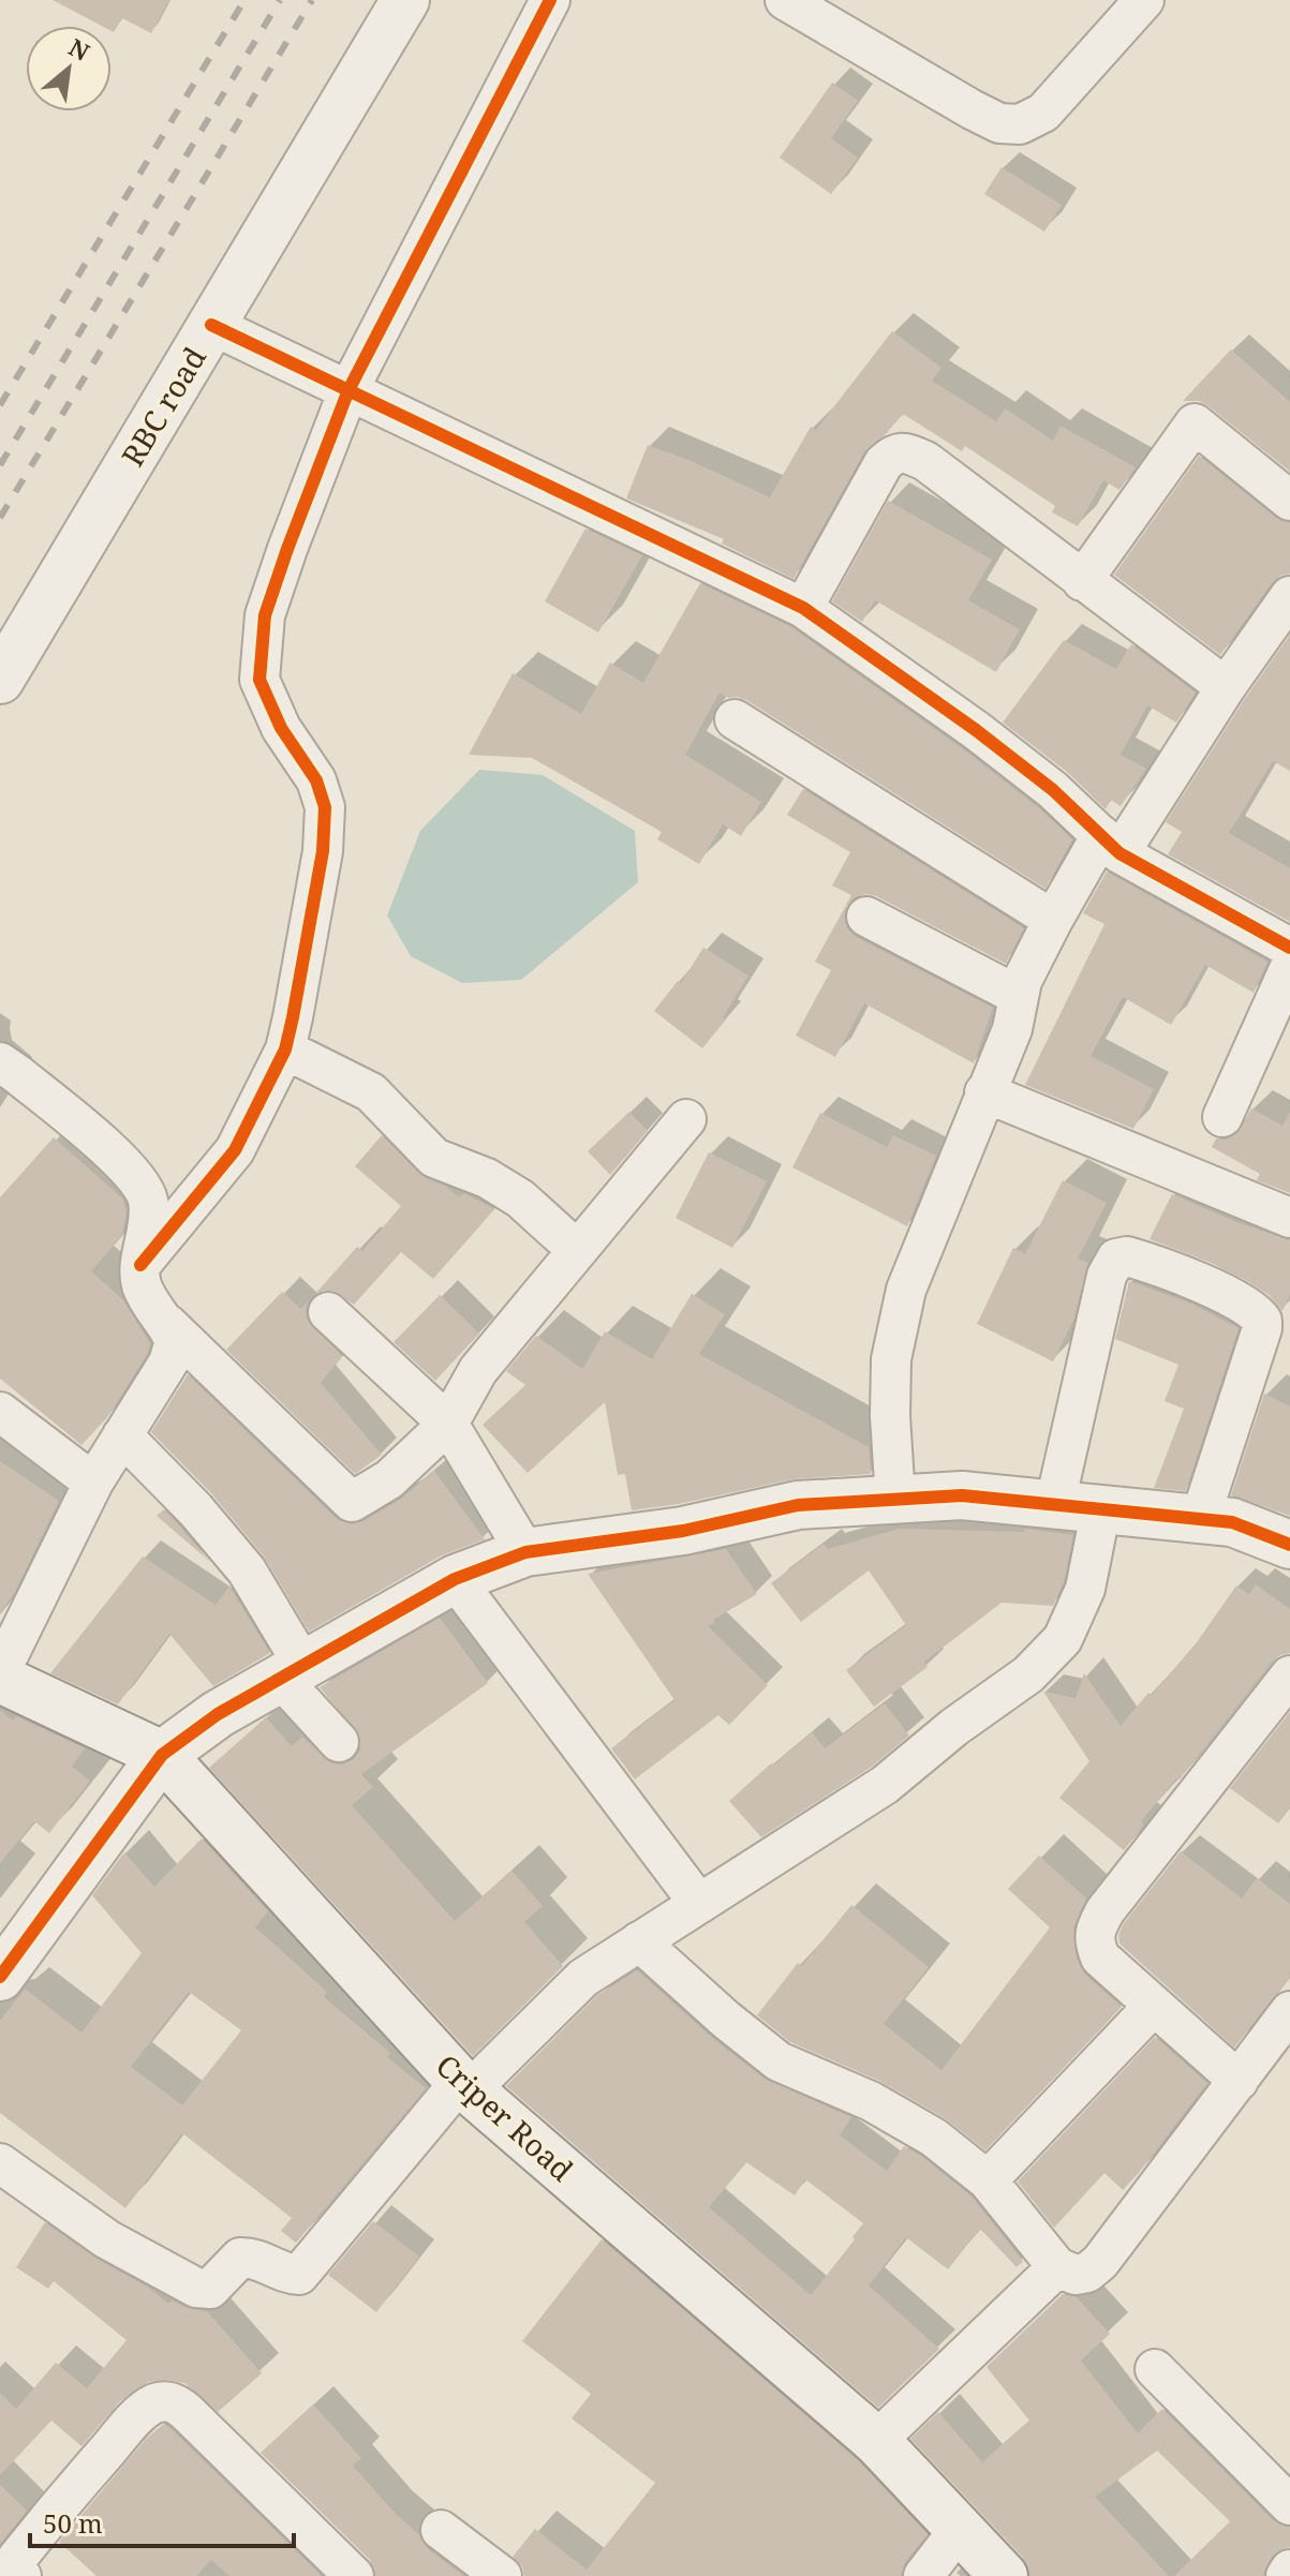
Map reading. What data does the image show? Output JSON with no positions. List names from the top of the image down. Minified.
{"streets":{"street":["RBC road","Criper Road"]},"scale_bar":"50 m","north":"top right"}
